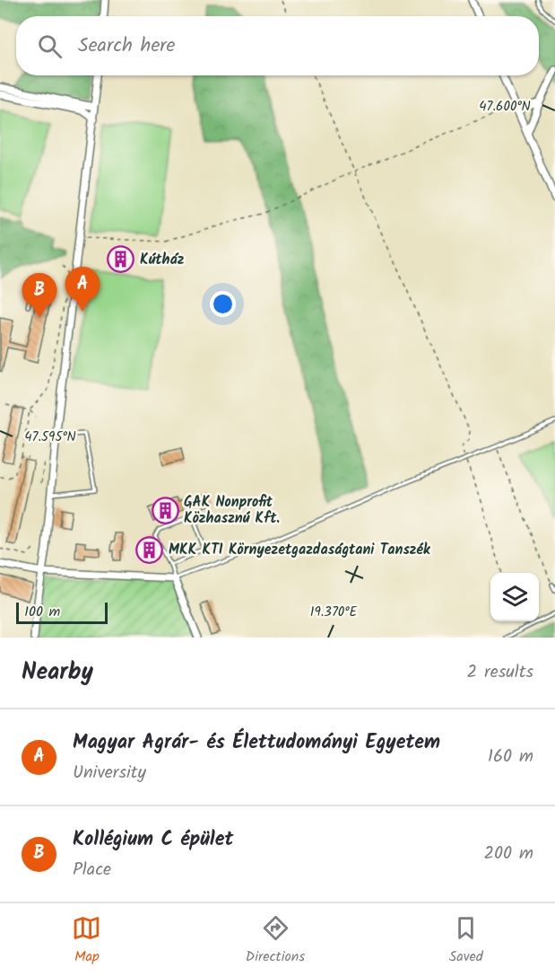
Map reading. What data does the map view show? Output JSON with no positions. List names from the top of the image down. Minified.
{"places":{"building":["Kútház","GAK Nonprofit Közhasznú Kft.","MKK KTI Környezetgazdaságtani Tanszék"]},"scale_bar":"100 m","page":{"search":"Search here","pins":["A","B"],"scale":"100 m","heading":["Nearby","2 results"],"list":[{"mark":"A","name":"Magyar Agrár- és Élettudományi Egyetem","note":"University","value":"160 m"},{"mark":"B","name":"Kollégium C épület","note":"Place","value":"200 m"}],"nav":["Map","Directions","Saved"]},"coordinates":["47.600°N","47.595°N","19.370°E"]}
